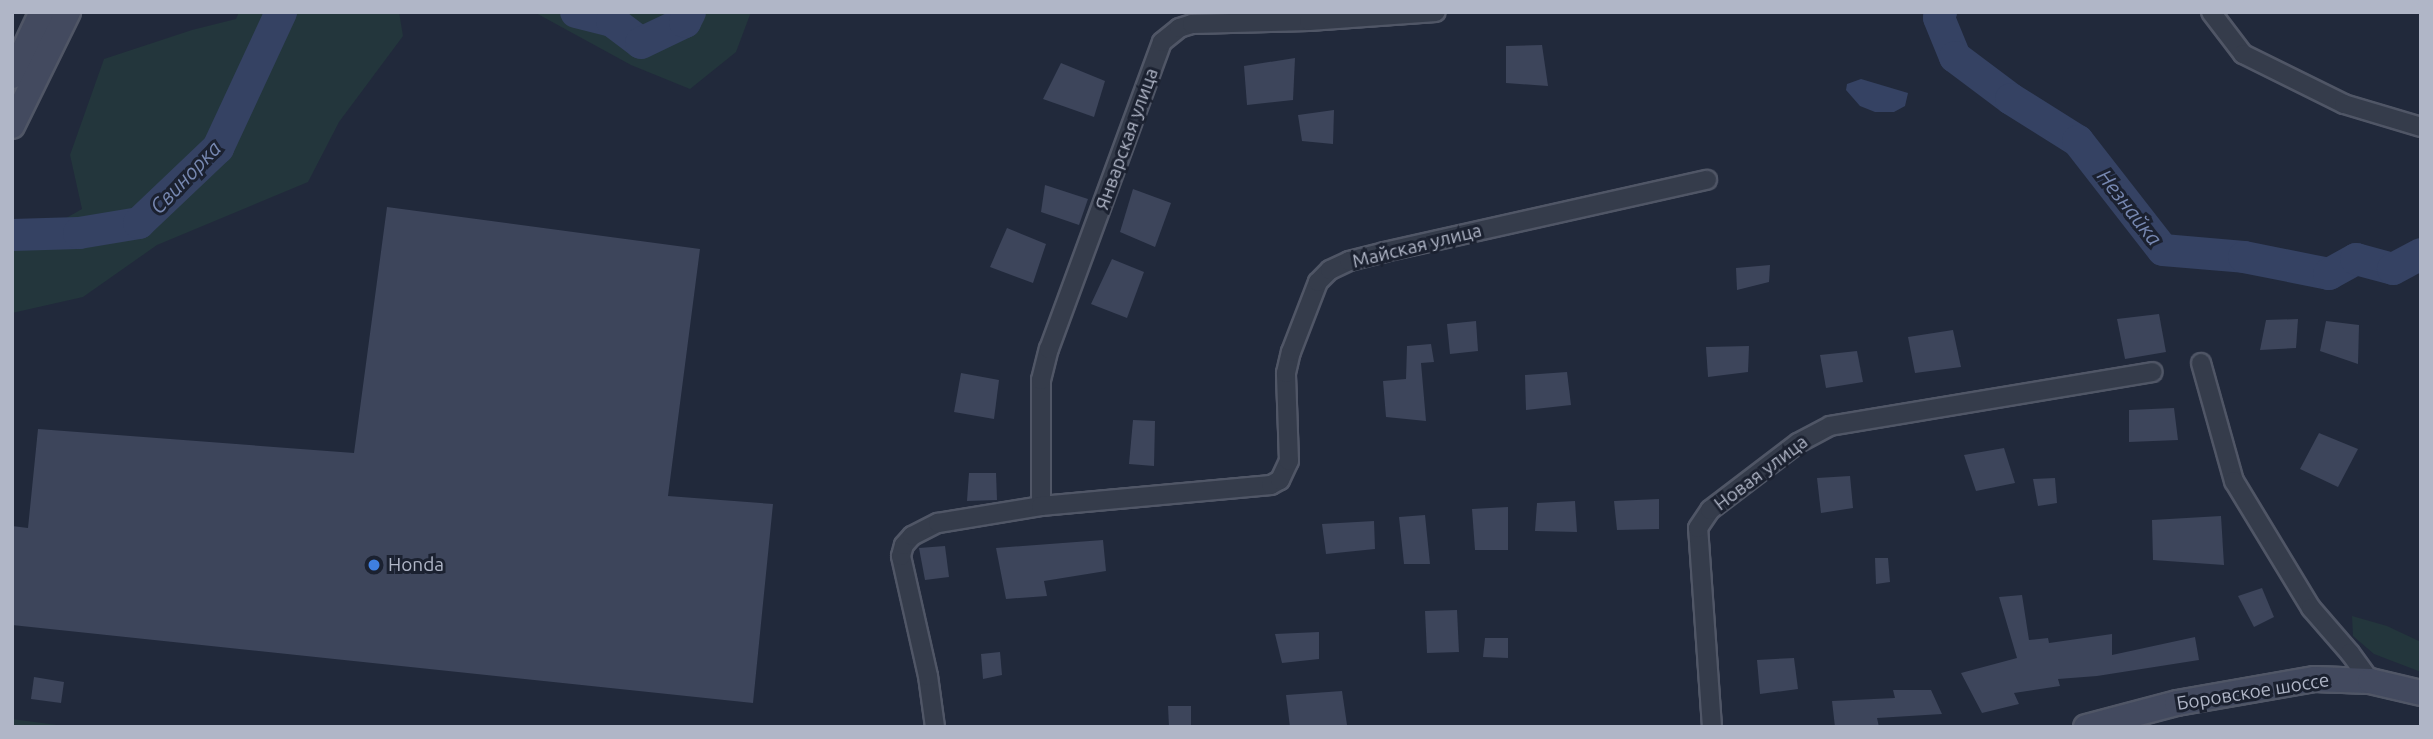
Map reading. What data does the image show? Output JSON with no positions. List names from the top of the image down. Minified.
{"streets":{"main road":["Боровское шоссе"],"street":["Январская улица","Майская улица","Новая улица"]},"crossings":[["Январская улица","Майская улица"]],"water":["Свинорка","Незнайка"],"places":["Honda"]}
